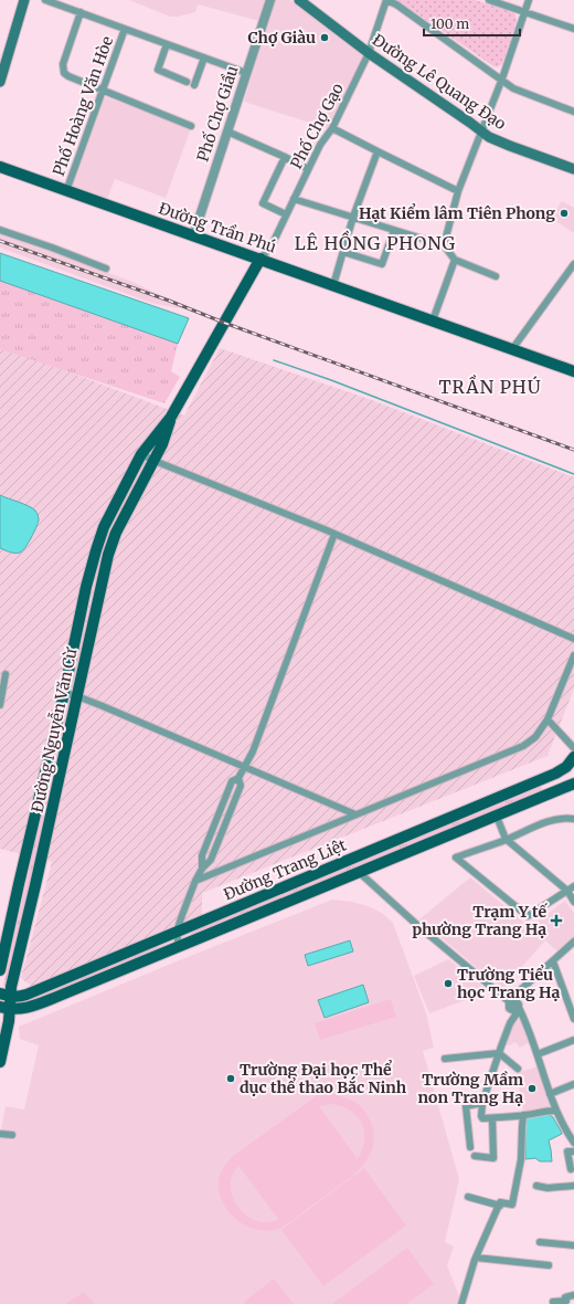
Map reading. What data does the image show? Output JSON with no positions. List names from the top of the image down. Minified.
{"streets":{"main road":["Đường Lê Quang Đạo","Đường Trần Phú","Đường Nguyễn Văn Cừ","Đường Trang Liệt"],"street":["Phố Hoàng Văn Hòe","Phố Chợ Giầu","Phố Chợ Gạo"]},"crossings":[["Đường Lê Quang Đạo","Phố Chợ Gạo"],["Phố Hoàng Văn Hòe","Đường Trần Phú"],["Phố Chợ Giầu","Đường Trần Phú"],["Phố Chợ Gạo","Đường Trần Phú"],["Phố Chợ Gạo","Đường Nguyễn Văn Cừ"],["Đường Trần Phú","Đường Nguyễn Văn Cừ"],["Đường Nguyễn Văn Cừ","Đường Trang Liệt"]],"districts":["LÊ HỒNG PHONG","TRẦN PHÚ"],"places":{"other":["Chợ Giàu","Hạt Kiểm lâm Tiên Phong","Trường Tiểu học Trang Hạ","Trường Đại học Thể dục thể thao Bắc Ninh","Trường Mầm non Trang Hạ"],"health":["Trạm Y tế phường Trang Hạ"]},"scale_bar":"100 m"}
